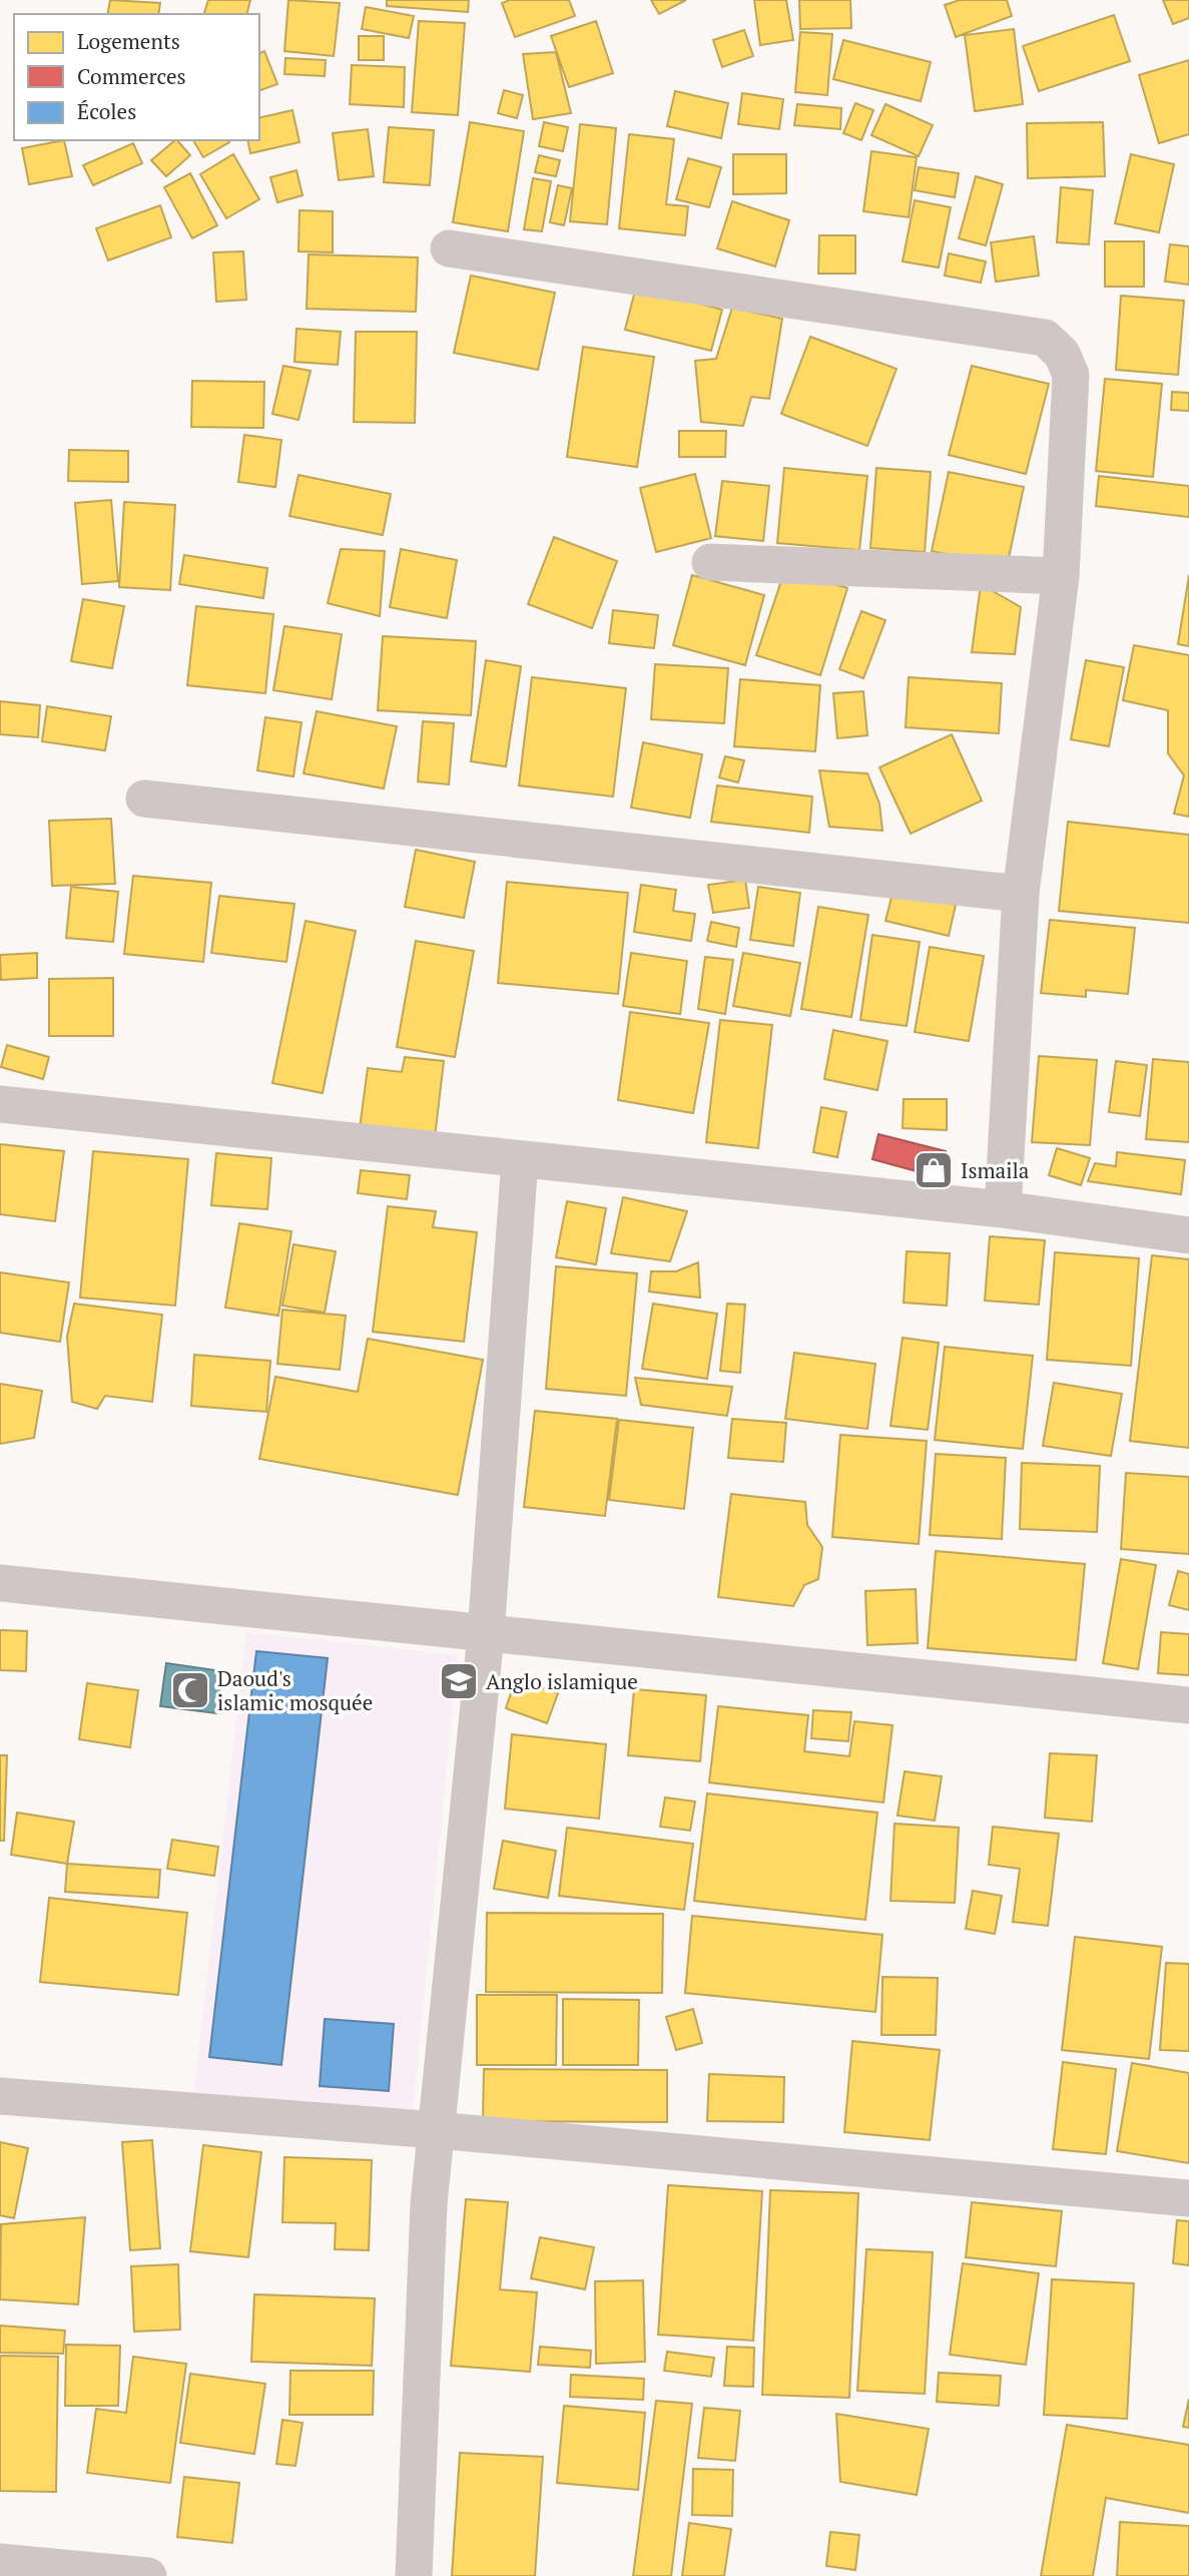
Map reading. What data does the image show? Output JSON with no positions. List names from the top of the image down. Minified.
{"places":{"shop":["Ismaila"],"school or university":["Anglo islamique"],"mosque":["Daoud's islamic mosquée"]},"legend":["Logements","Commerces","Écoles"]}
